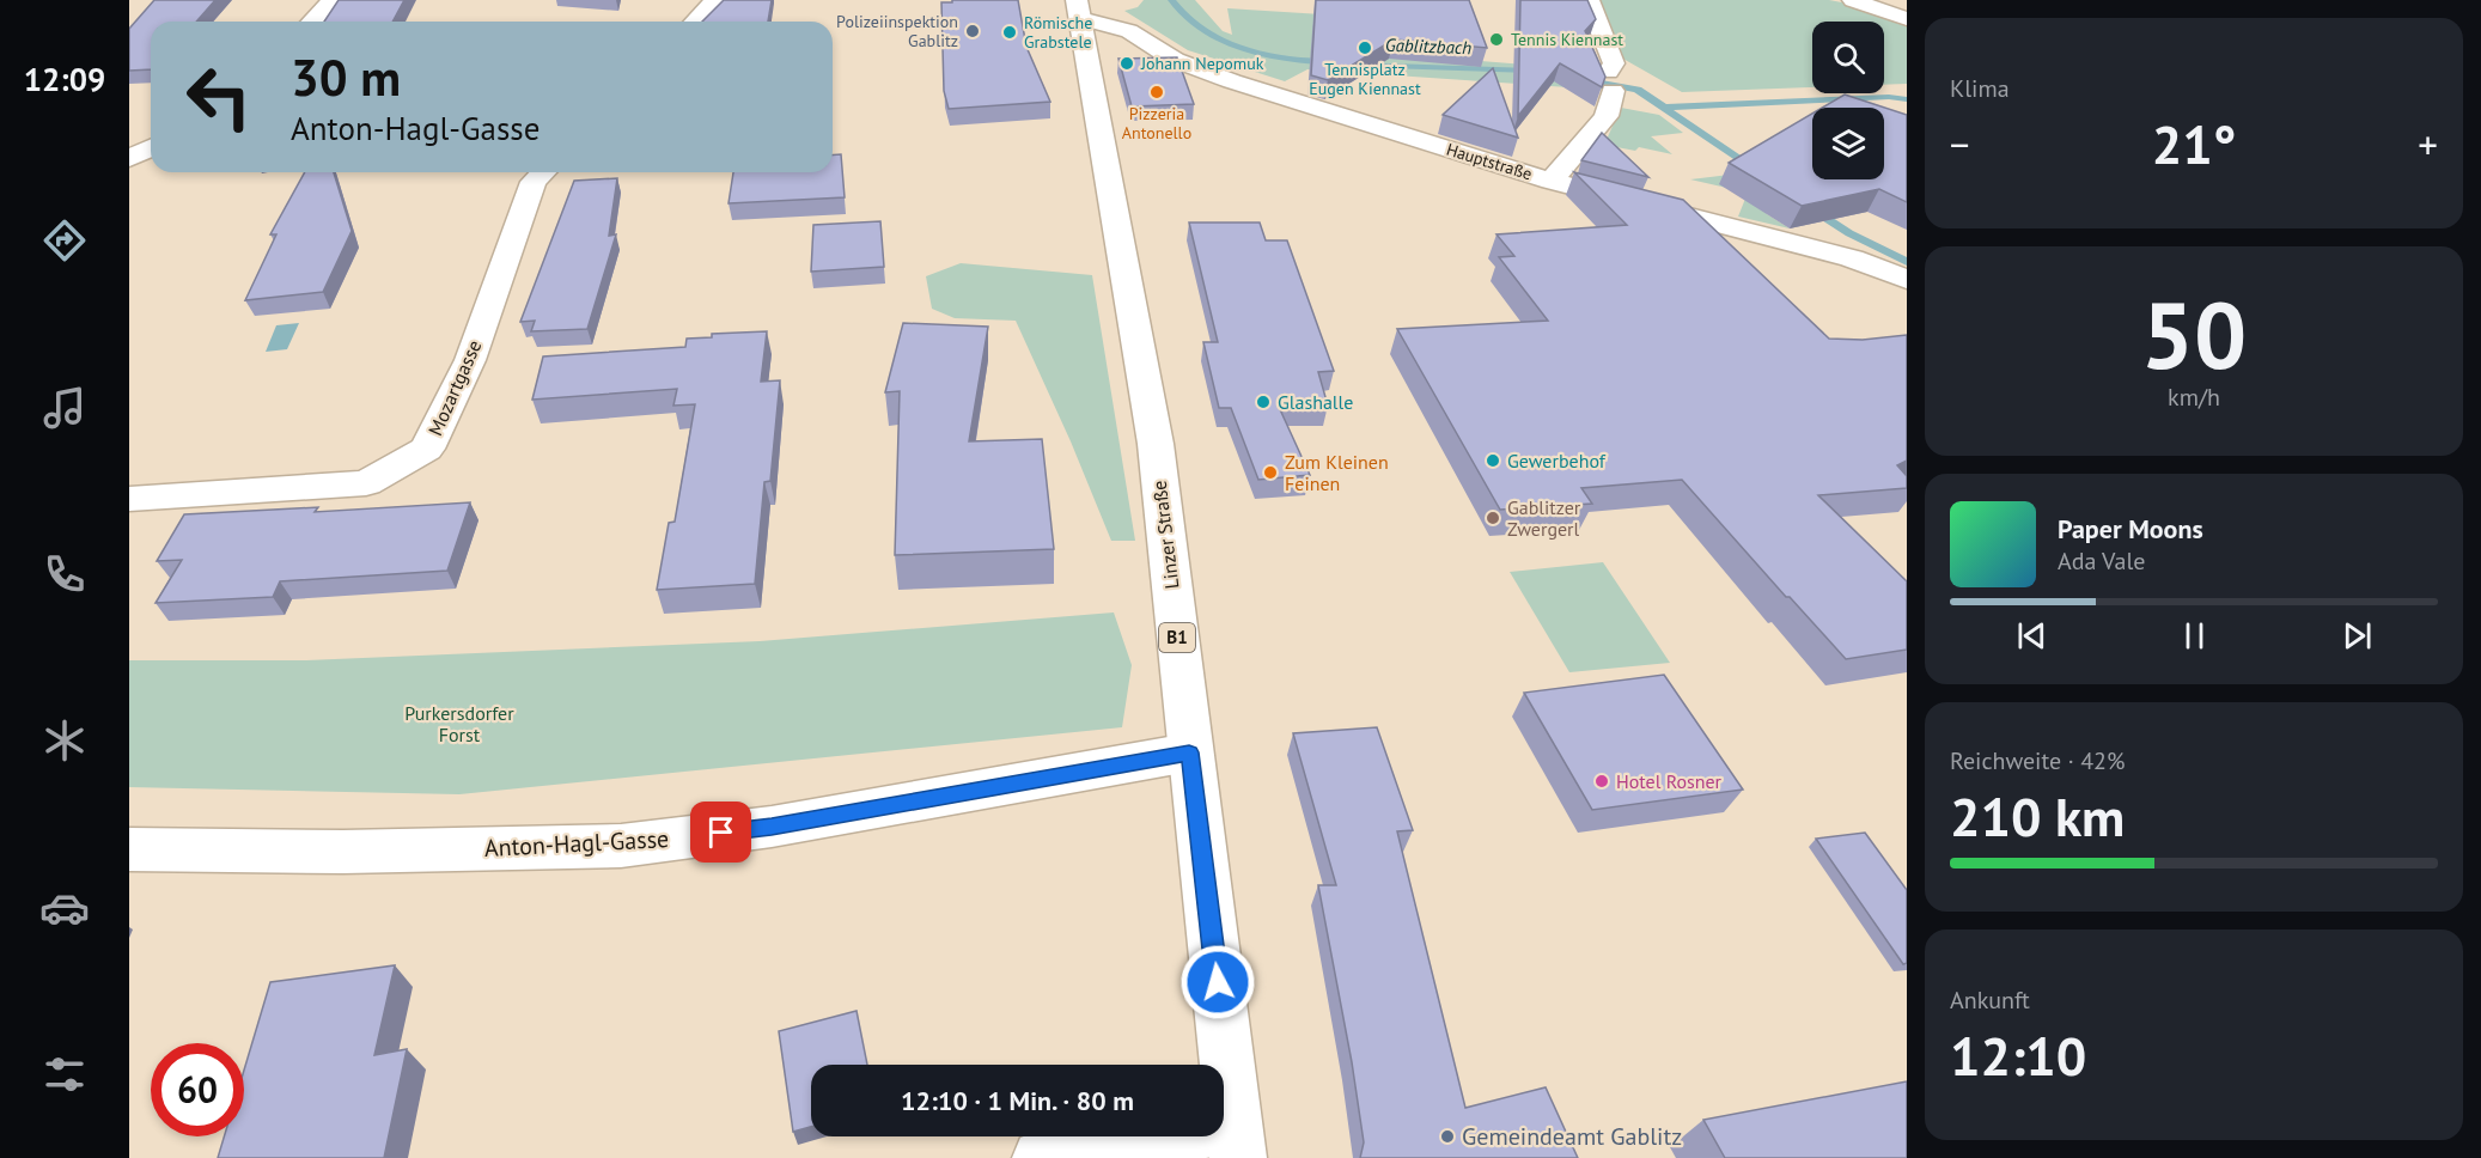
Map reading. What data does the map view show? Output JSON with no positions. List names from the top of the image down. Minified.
{"streets":{"street":["Hauptstraße","Mozartgasse","Linzer Straße","B1","Anton-Hagl-Gasse"]},"crossings":[["Hauptstraße","Linzer Straße"],["Linzer Straße","Anton-Hagl-Gasse"]],"water":["Gablitzbach"],"parks":["Purkersdorfer Forst"],"places":["Polizeiinspektion Gablitz","Römische Grabstele","Tennis Kiennast","Tennisplatz Eugen Kiennast","Johann Nepomuk","Pizzeria Antonello","Glashalle","Gewerbehof","Zum Kleinen Feinen","Gablitzer Zwergerl","Hotel Rosner","Gemeindeamt Gablitz"],"page":{"tabs":"12:09","tile":["Klima",["50","km/h"],["Reichweite · 42%","210 km"],["Ankunft","12:10"]],"turn":["30 m","Anton-Hagl-Gasse"],"heat":["−","21°","+"],"song":["Paper Moons","Ada Vale"],"limit":"60","trip":"12:10 · 1 Min. · 80 m"}}
